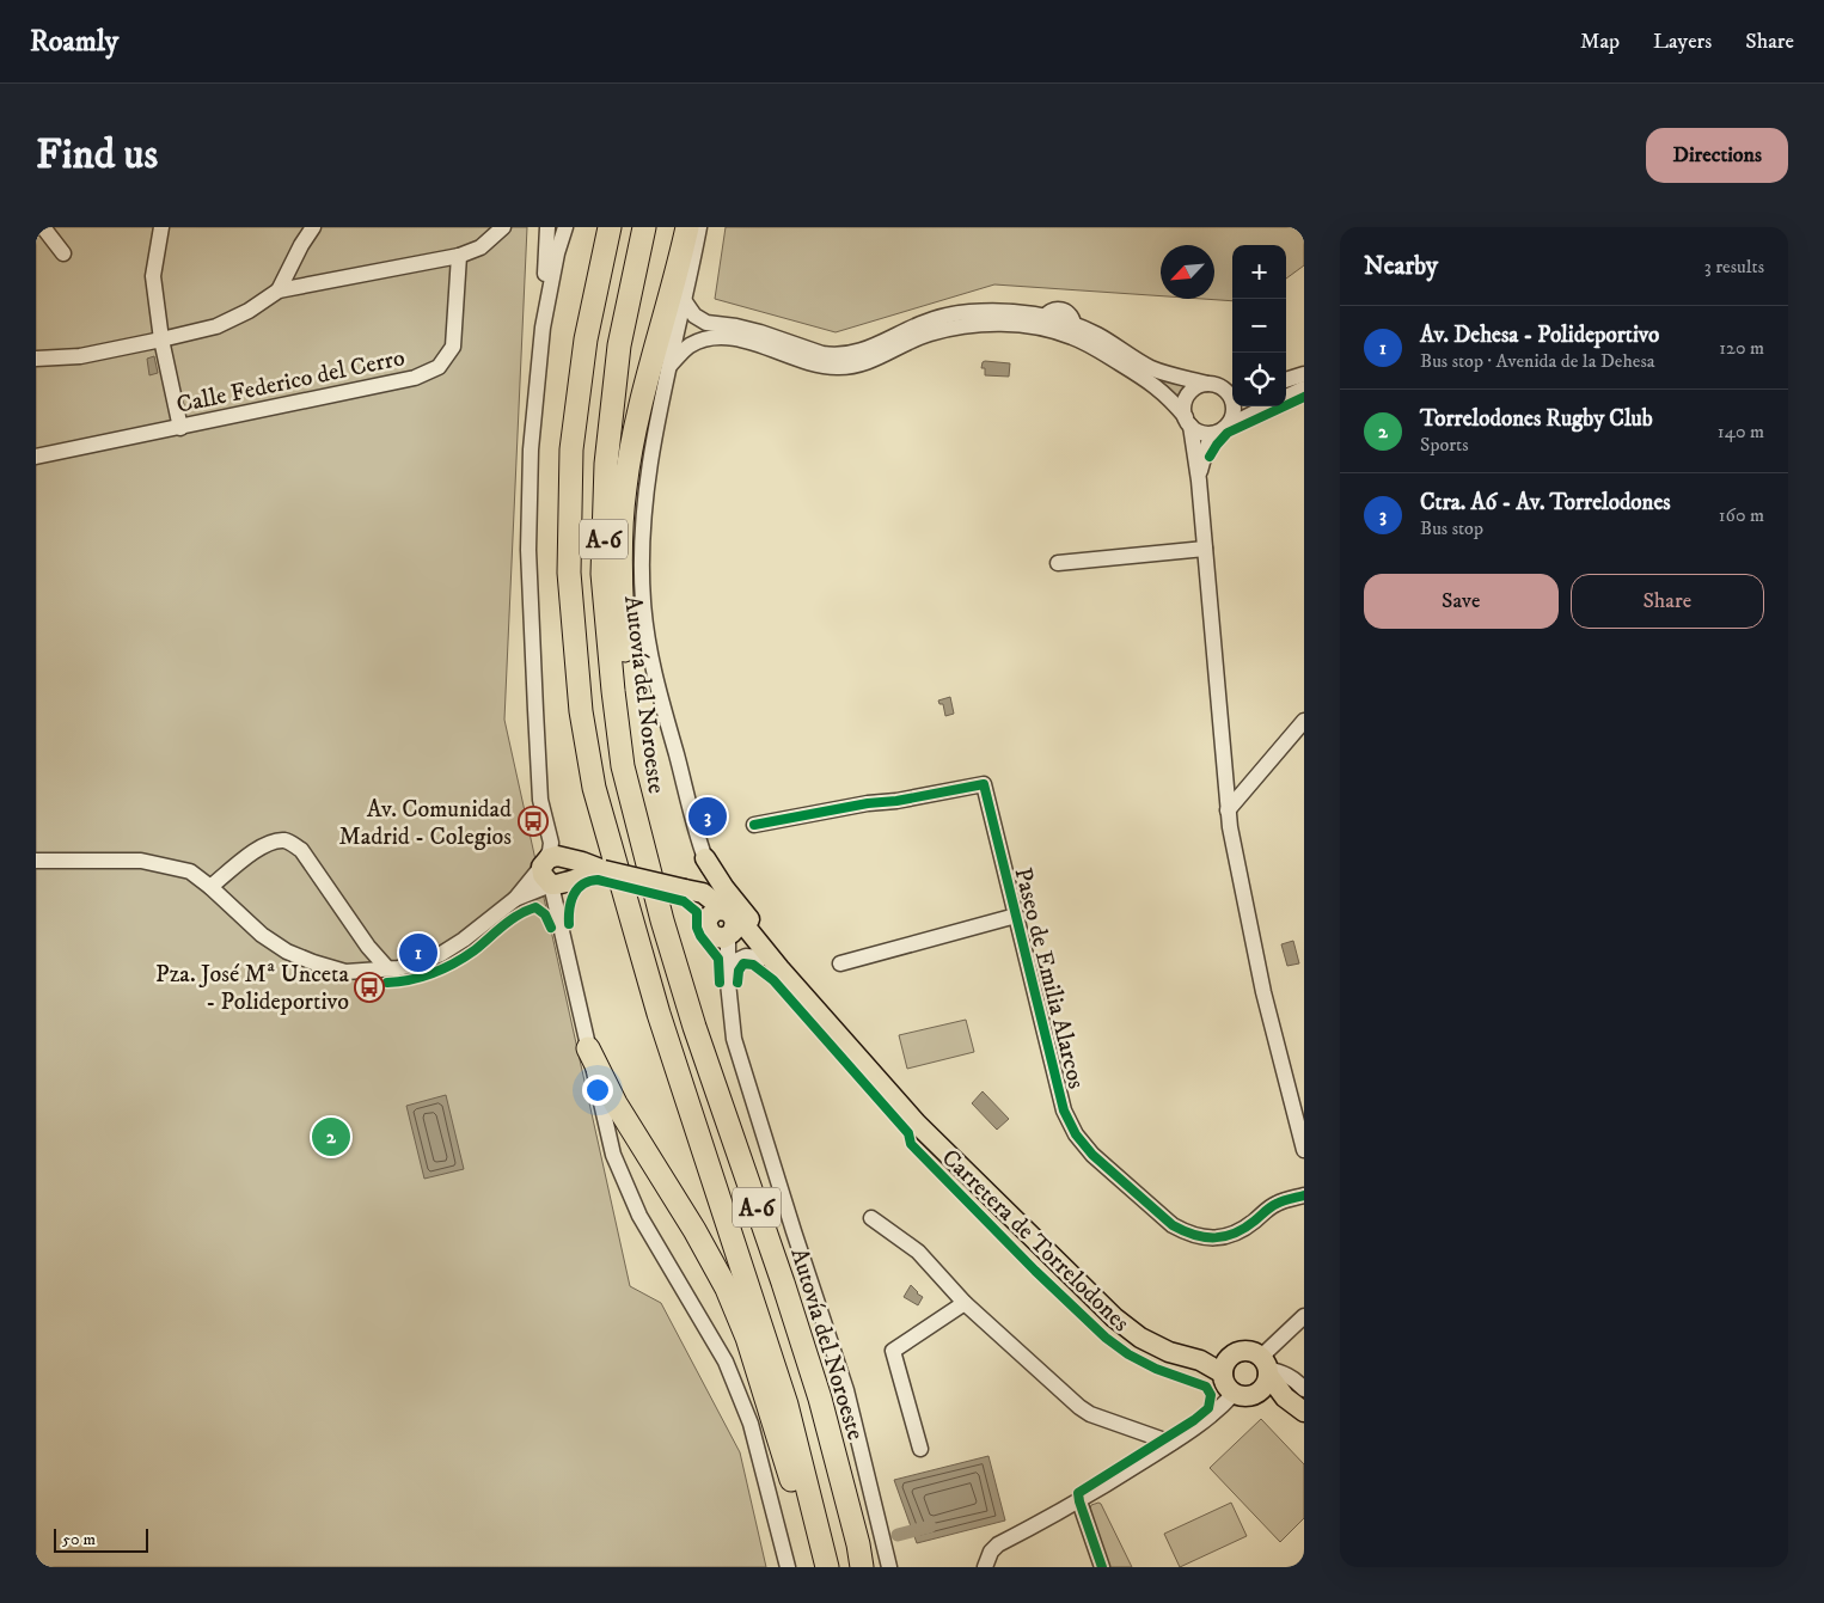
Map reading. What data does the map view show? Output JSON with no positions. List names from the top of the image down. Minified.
{"streets":{"highway":["A-6","Autovía del Noroeste"],"street":["Calle Federico del Cerro","Paseo de Emilia Alarcos"],"cycle path":["Carretera de Torrelodones"]},"places":{"bus stop":["Av. Comunidad Madrid - Colegios","Pza. José Mª Unceta - Polideportivo"]},"scale_bar":"50 m","north":"bottom left","page":{"header":"Roamly","nav":["Map","Layers","Share"],"buttons":["Directions",["Save","Share"]],"title":"Find us","heading":["Nearby","3 results"],"map_buttons":["+","−"],"list":[{"mark":"1","name":"Av. Dehesa - Polideportivo","note":"Bus stop · Avenida de la Dehesa","value":"120 m"},{"mark":"2","name":"Torrelodones Rugby Club","note":"Sports","value":"140 m"},{"mark":"3","name":"Ctra. A6 - Av. Torrelodones","note":"Bus stop","value":"160 m"}],"pins":["3","1","2"],"scale":"50 m"}}
